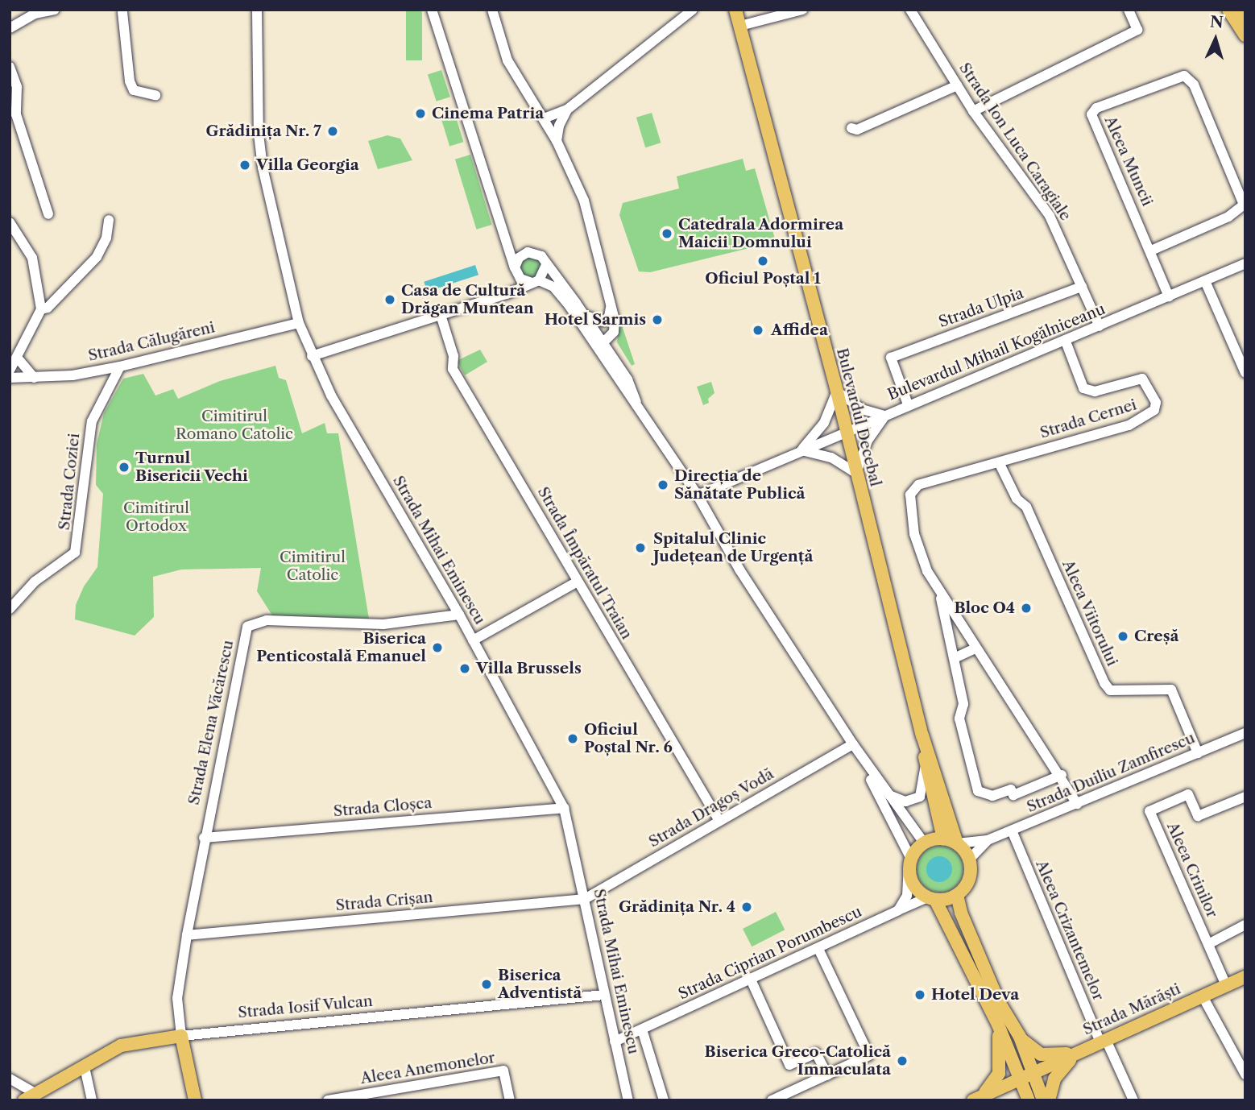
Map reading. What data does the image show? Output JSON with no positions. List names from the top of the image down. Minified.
{"streets":{"main road":["Bulevardul Decebal","Strada Iosif Vulcan","Strada Mărăști"],"street":["Strada Ion Luca Caragiale","Aleea Muncii","Strada Ulpia","Strada Călugăreni","Bulevardul Mihail Kogălniceanu","Strada Cernei","Strada Coziei","Strada Mihai Eminescu","Strada Împăratul Traian","Aleea Viitorului","Strada Elena Văcărescu","Strada Duiliu Zamfirescu","Strada Cloșca","Strada Dragoș Vodă","Aleea Crinilor","Strada Crișan","Aleea Crizantemelor","Strada Ciprian Porumbescu","Aleea Anemonelor"]},"crossings":[["Strada Ion Luca Caragiale","Strada Ulpia"],["Strada Ion Luca Caragiale","Bulevardul Mihail Kogălniceanu"],["Aleea Muncii","Bulevardul Mihail Kogălniceanu"],["Strada Ulpia","Bulevardul Mihail Kogălniceanu"],["Strada Călugăreni","Strada Coziei"],["Strada Călugăreni","Strada Mihai Eminescu"],["Bulevardul Mihail Kogălniceanu","Bulevardul Decebal"],["Bulevardul Mihail Kogălniceanu","Strada Cernei"],["Bulevardul Decebal","Strada Ciprian Porumbescu"],["Strada Cernei","Aleea Viitorului"],["Strada Mihai Eminescu","Strada Elena Văcărescu"],["Strada Mihai Eminescu","Strada Cloșca"],["Strada Mihai Eminescu","Strada Dragoș Vodă"],["Strada Mihai Eminescu","Strada Crișan"],["Strada Mihai Eminescu","Strada Ciprian Porumbescu"],["Strada Mihai Eminescu","Strada Iosif Vulcan"],["Strada Împăratul Traian","Strada Dragoș Vodă"],["Aleea Viitorului","Strada Duiliu Zamfirescu"],["Strada Elena Văcărescu","Strada Cloșca"],["Strada Elena Văcărescu","Strada Crișan"],["Strada Elena Văcărescu","Strada Iosif Vulcan"],["Strada Duiliu Zamfirescu","Aleea Crizantemelor"],["Strada Dragoș Vodă","Strada Crișan"],["Aleea Crinilor","Strada Mărăști"],["Aleea Crizantemelor","Strada Mărăști"]],"parks":["Cimitirul Romano Catolic","Cimitirul Ortodox","Cimitirul Catolic"],"places":["Cinema Patria","Grădinița Nr. 7","Villa Georgia","Catedrala Adormirea Maicii Domnului","Oficiul Poștal 1","Casa de Cultură Drăgan Muntean","Hotel Sarmis","Affidea","Turnul Bisericii Vechi","Direcția de Sănătate Publică","Spitalul Clinic Județean de Urgență","Bloc O4","Creșă","Biserica Penticostală Emanuel","Villa Brussels","Oficiul Poștal Nr. 6","Grădinița Nr. 4","Biserica Adventistă","Hotel Deva","Biserica Greco-Catolică Immaculata"],"north":"top"}
